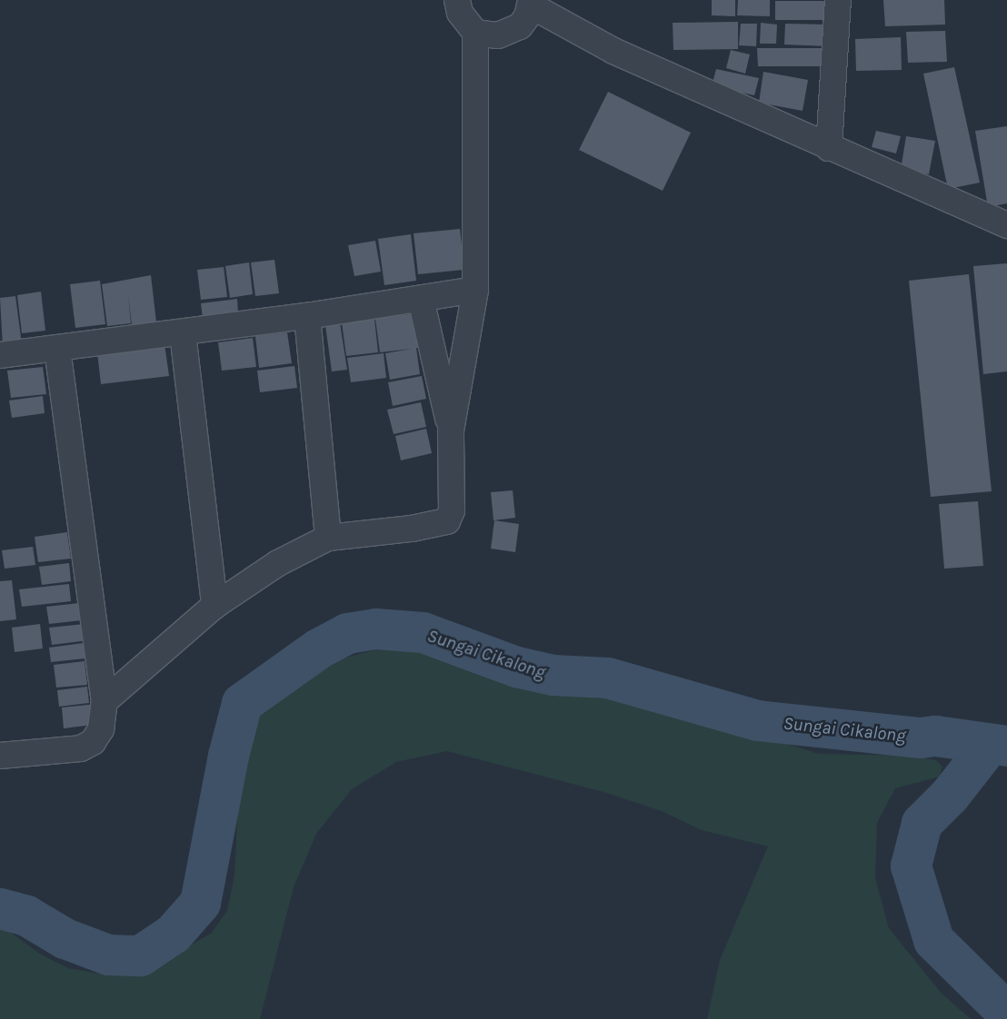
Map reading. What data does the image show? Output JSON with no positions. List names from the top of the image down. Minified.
{"water":["Sungai Cikalong"]}
